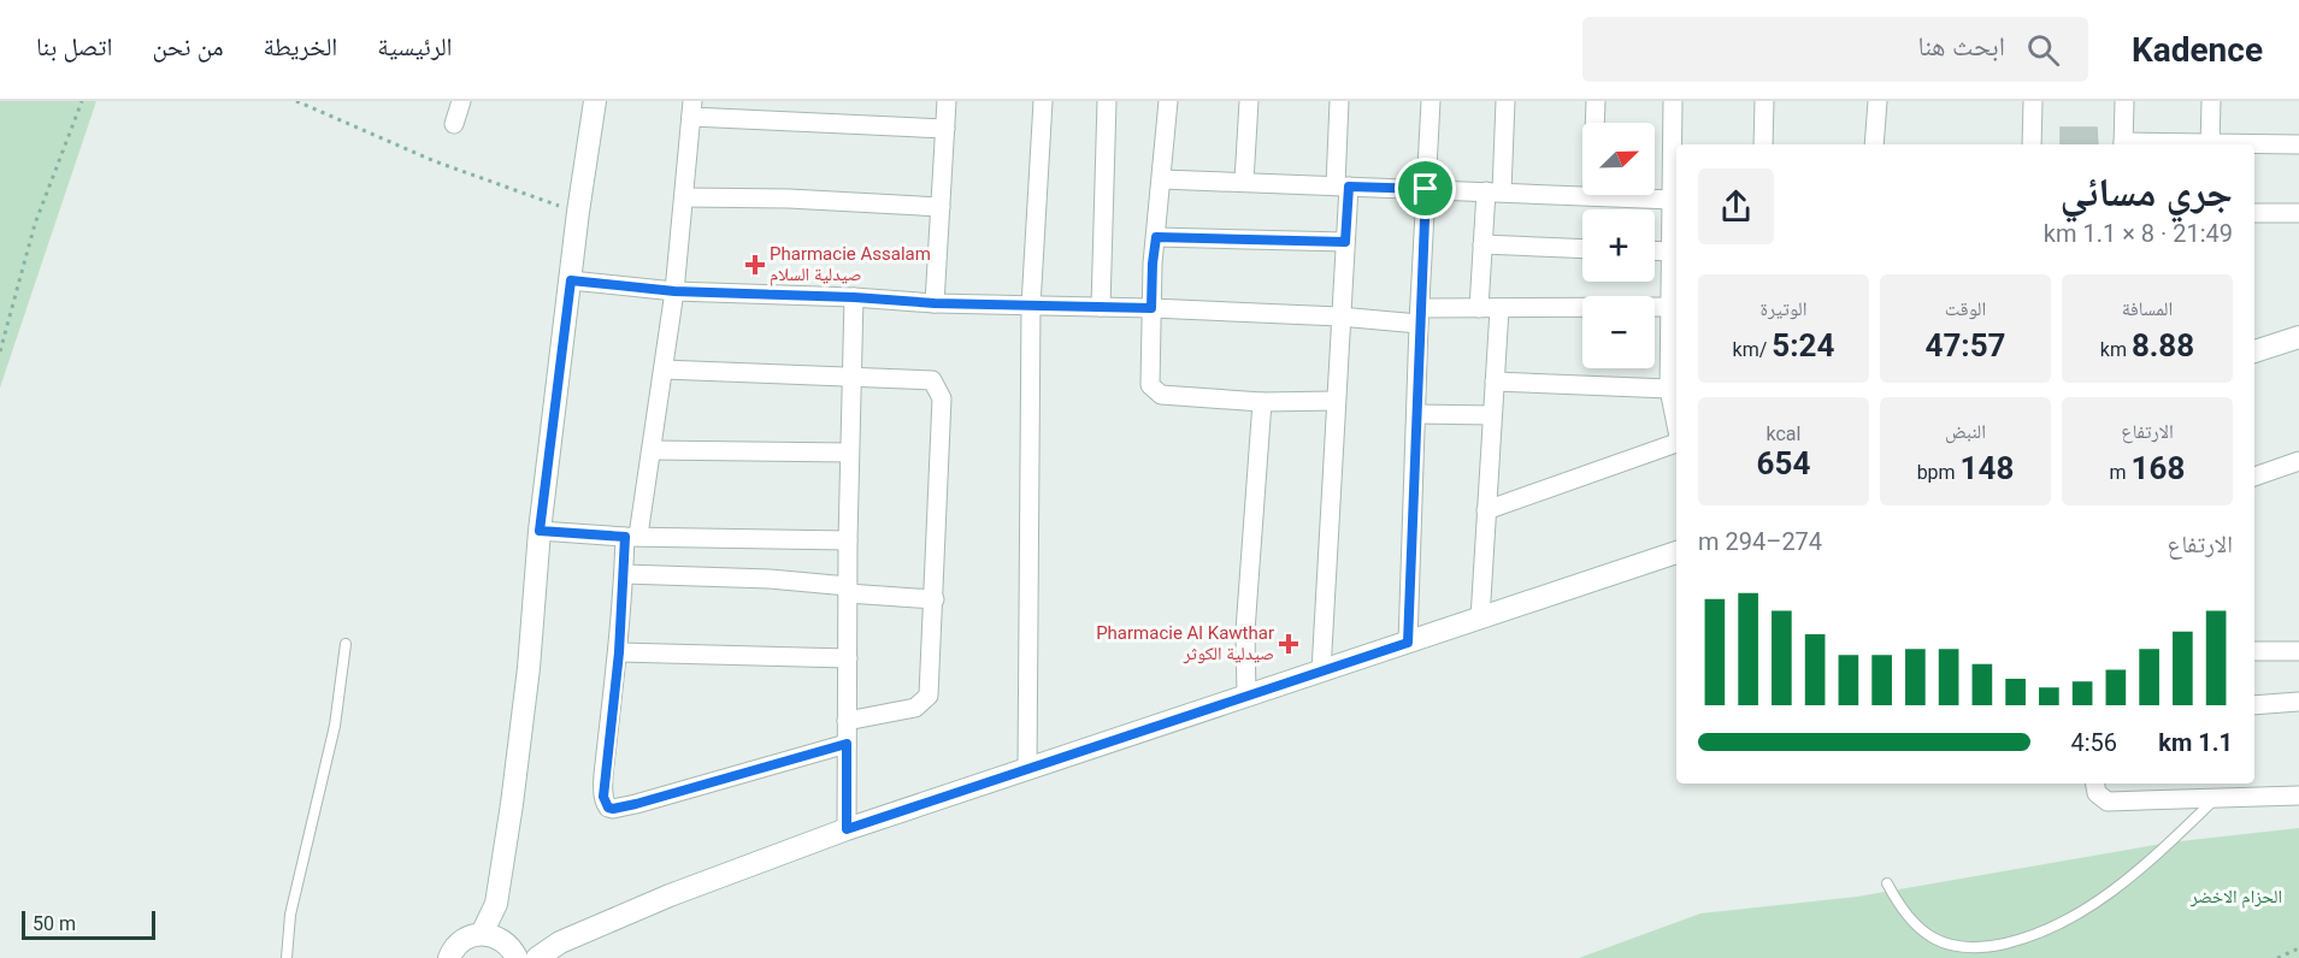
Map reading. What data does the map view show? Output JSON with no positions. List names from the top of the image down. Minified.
{"parks":["الحزام الاخضر"],"places":{"health":["Pharmacie Assalam صيدلية السلام","Pharmacie Al Kawthar صيدلية الكوثر"]},"scale_bar":"50 m","north":"top right","page":{"header":"Kadence","search":"ابحث هنا","nav":["الرئيسية","الخريطة","من نحن","اتصل بنا"],"map_buttons":["+","−"],"heading":["جري مسائي","21:49 · 8 × 1.1 km"],"stats":[["المسافة","8.88 km"],["الوقت","47:57"],["الوتيرة","5:24 /km"],["الارتفاع","168 m"],["النبض","148 bpm"],["kcal","654"]],"chart":["الارتفاع","274–294 m"],"list":[{"name":"1.1 km","note":"4:56"}],"scale":"50 m"}}
